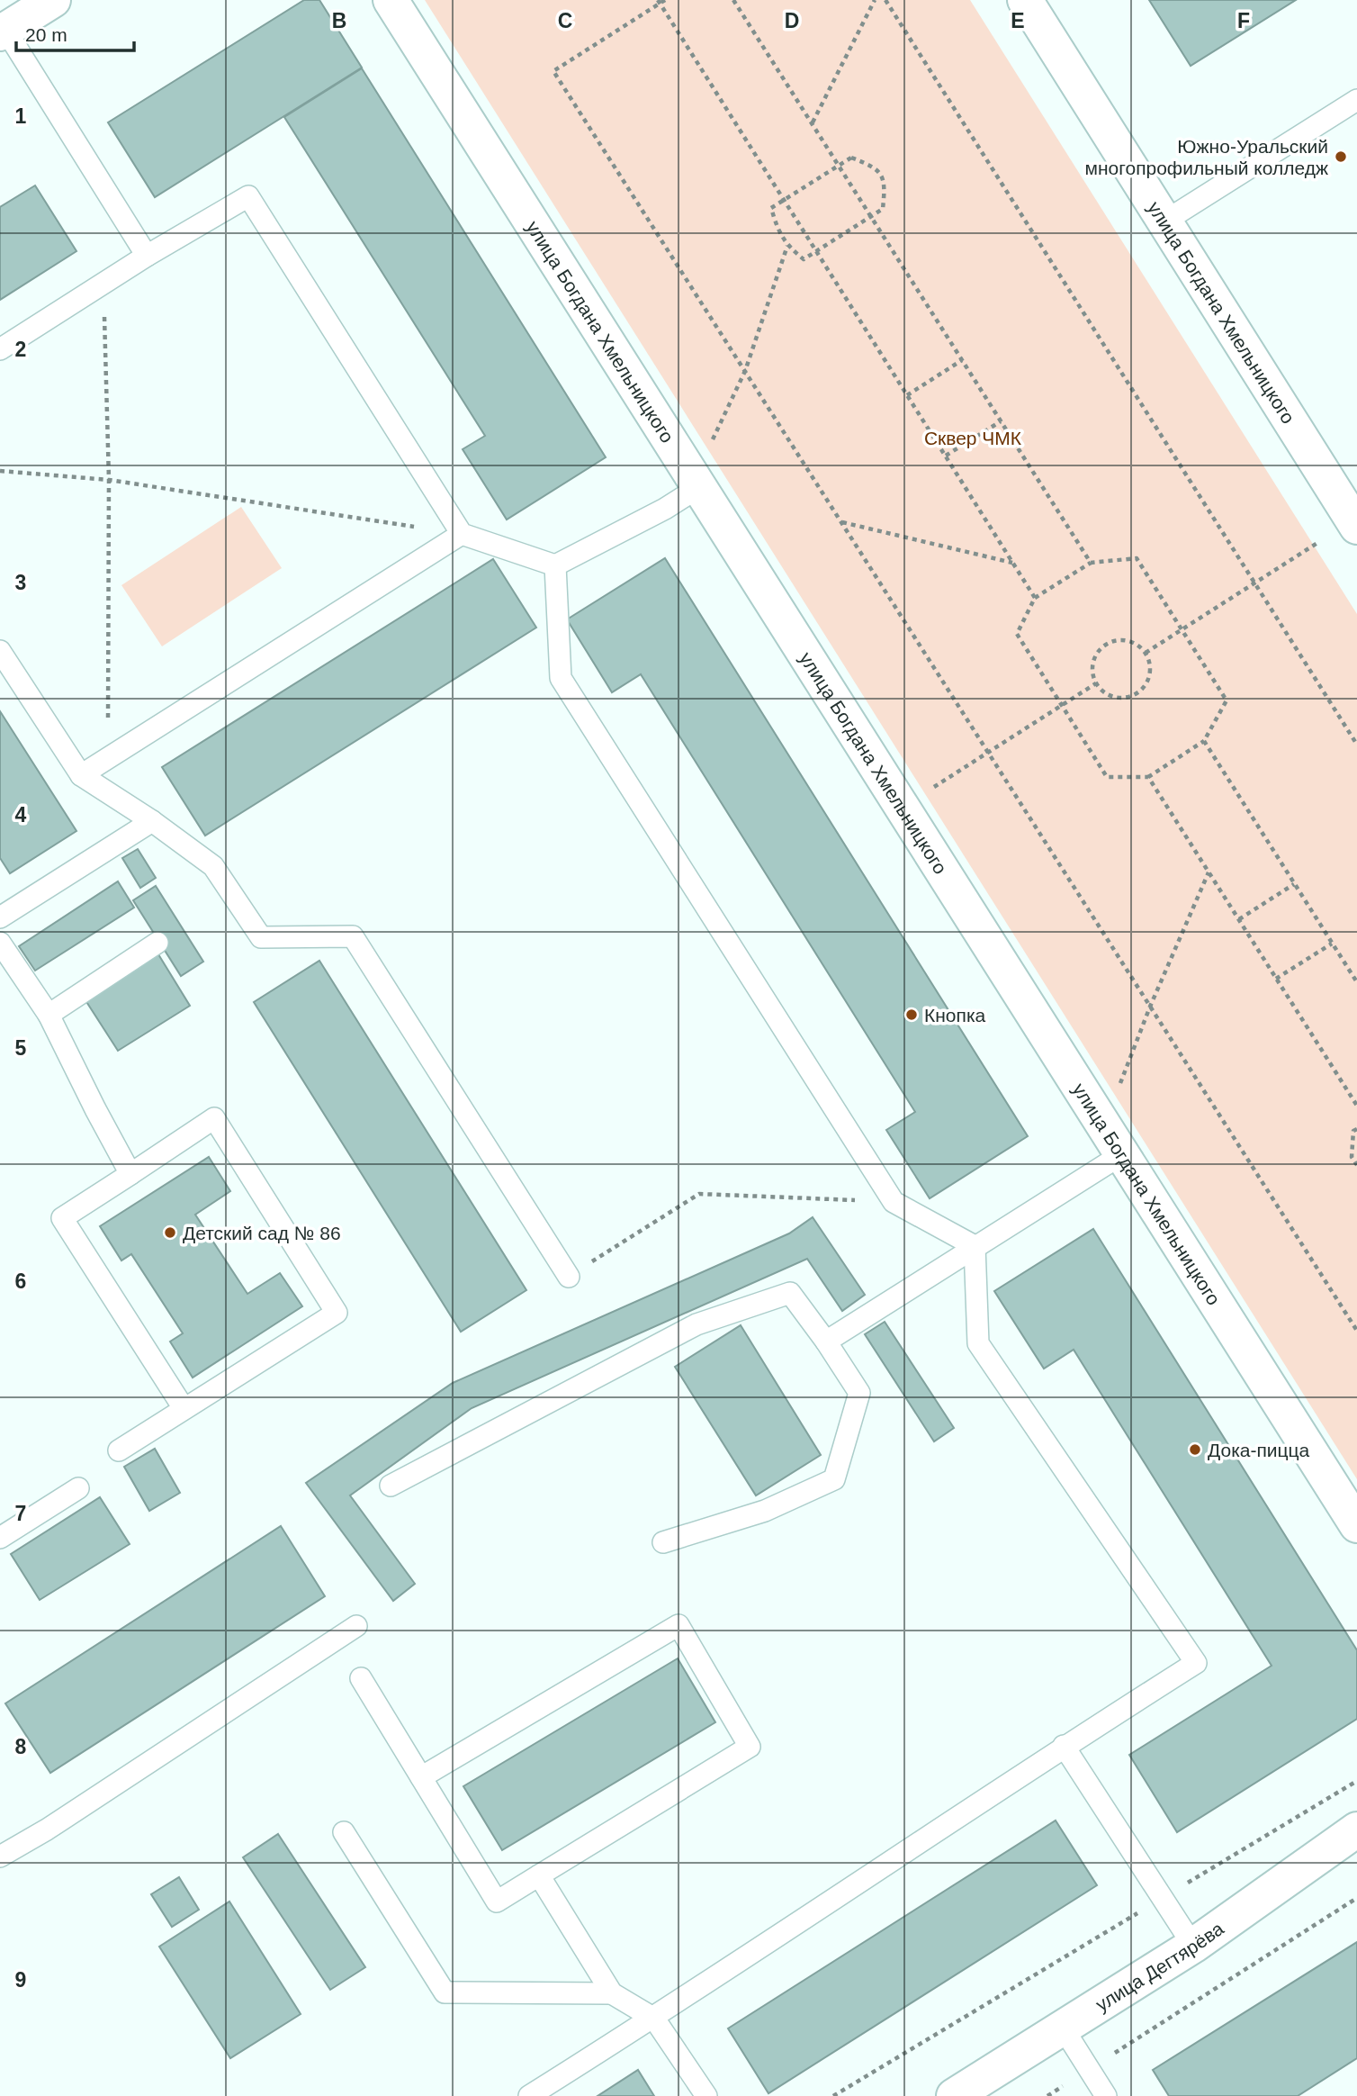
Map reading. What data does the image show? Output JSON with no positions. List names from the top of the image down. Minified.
{"streets":{"street":["улица Богдана Хмельницкого","улица Дегтярёва"]},"parks":["Сквер ЧМК"],"places":["Южно-Уральский многопрофильный колледж","Кнопка","Детский сад № 86","Дока-пицца"],"scale_bar":"20 m","grid":{"columns":["B","C","D","E","F"],"rows":["1","2","3","4","5","6","7","8","9"]}}
